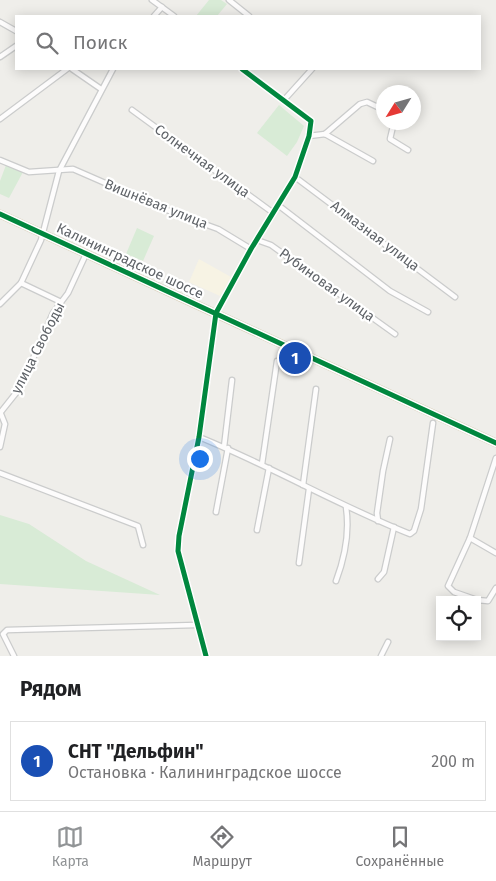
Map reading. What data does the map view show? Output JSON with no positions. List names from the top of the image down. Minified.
{"streets":{"main road":["Калининградское шоссе"],"street":["Солнечная улица","Вишнёвая улица","Алмазная улица","Рубиновая улица","улица Свободы"]},"crossings":[["Калининградское шоссе","улица Свободы"]],"north":"bottom left","page":{"search":"Поиск","pins":"1","heading":"Рядом","list":[{"mark":"1","name":"СНТ \"Дельфин\"","note":"Остановка · Калининградское шоссе","value":"200 m"}],"nav":["Карта","Маршрут","Сохранённые"]}}
